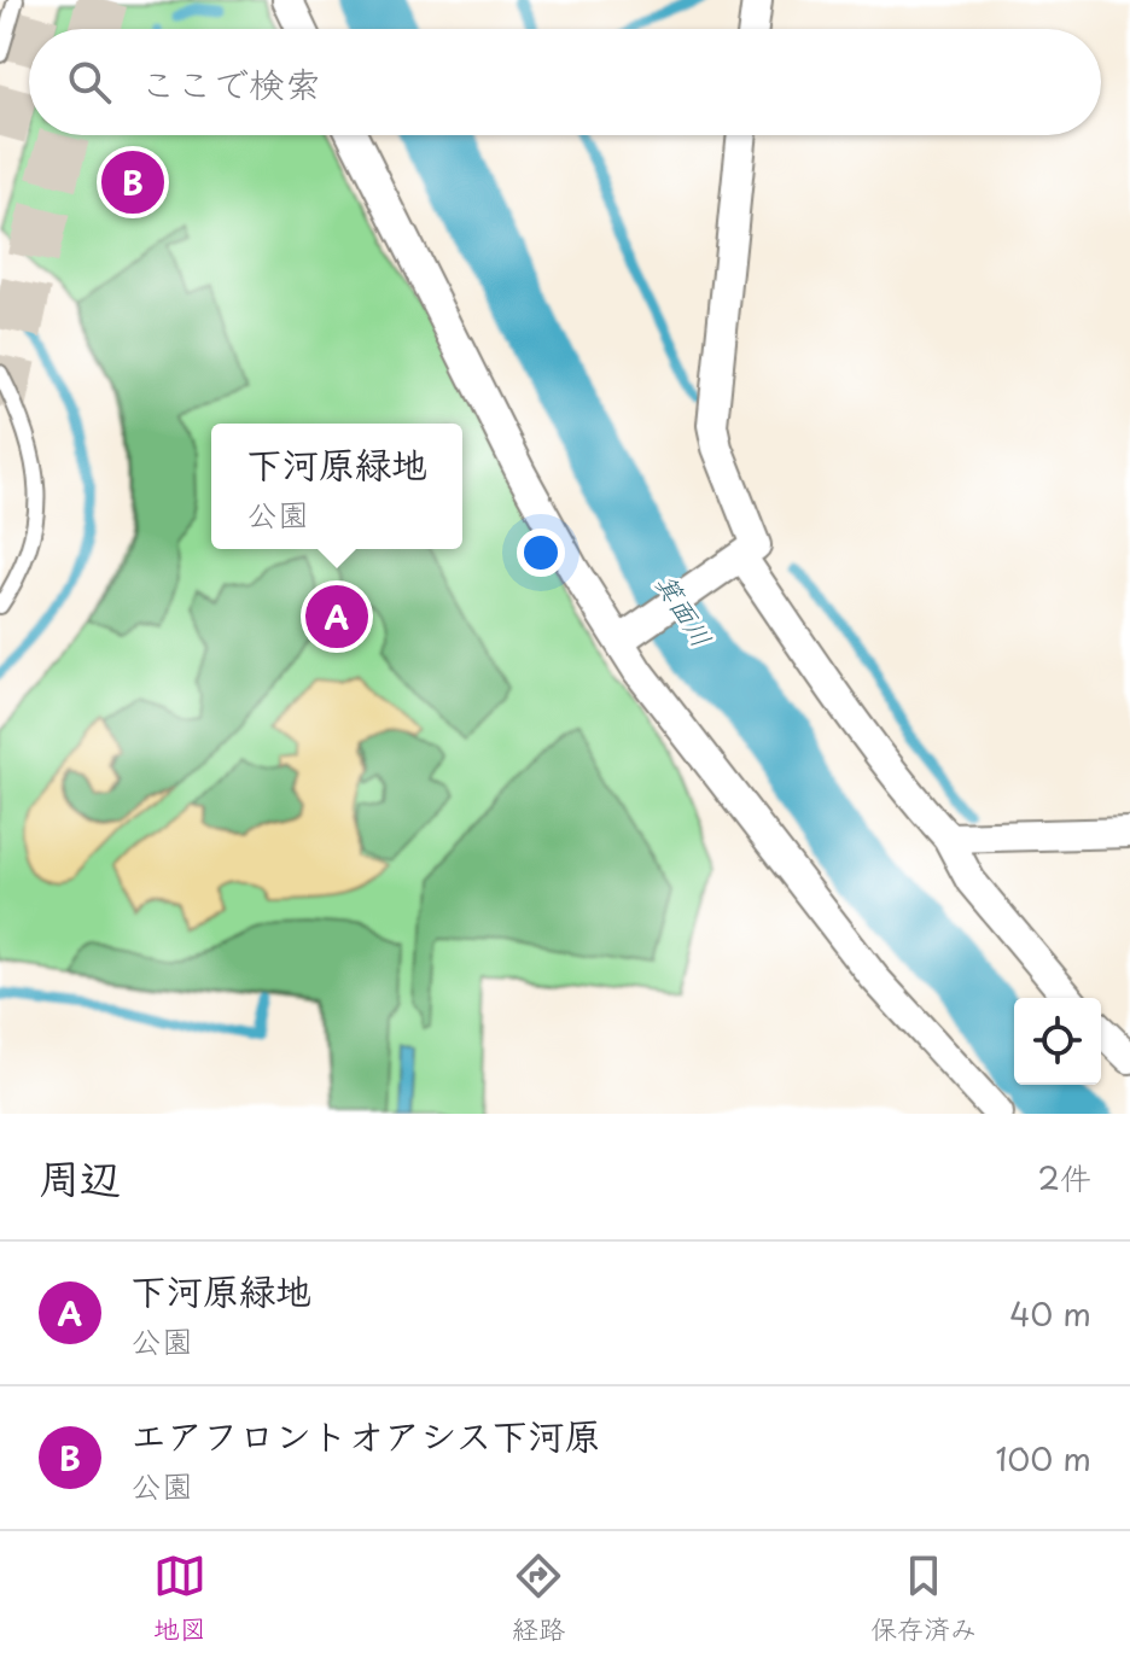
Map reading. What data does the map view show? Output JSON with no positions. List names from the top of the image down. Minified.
{"water":["箕面川"],"page":{"search":"ここで検索","pins":["B","A"],"popup":["下河原緑地","公園"],"heading":["周辺","2件"],"list":[{"mark":"A","name":"下河原緑地","note":"公園","value":"40 m"},{"mark":"B","name":"エアフロントオアシス下河原","note":"公園","value":"100 m"}],"nav":["地図","経路","保存済み"]}}
